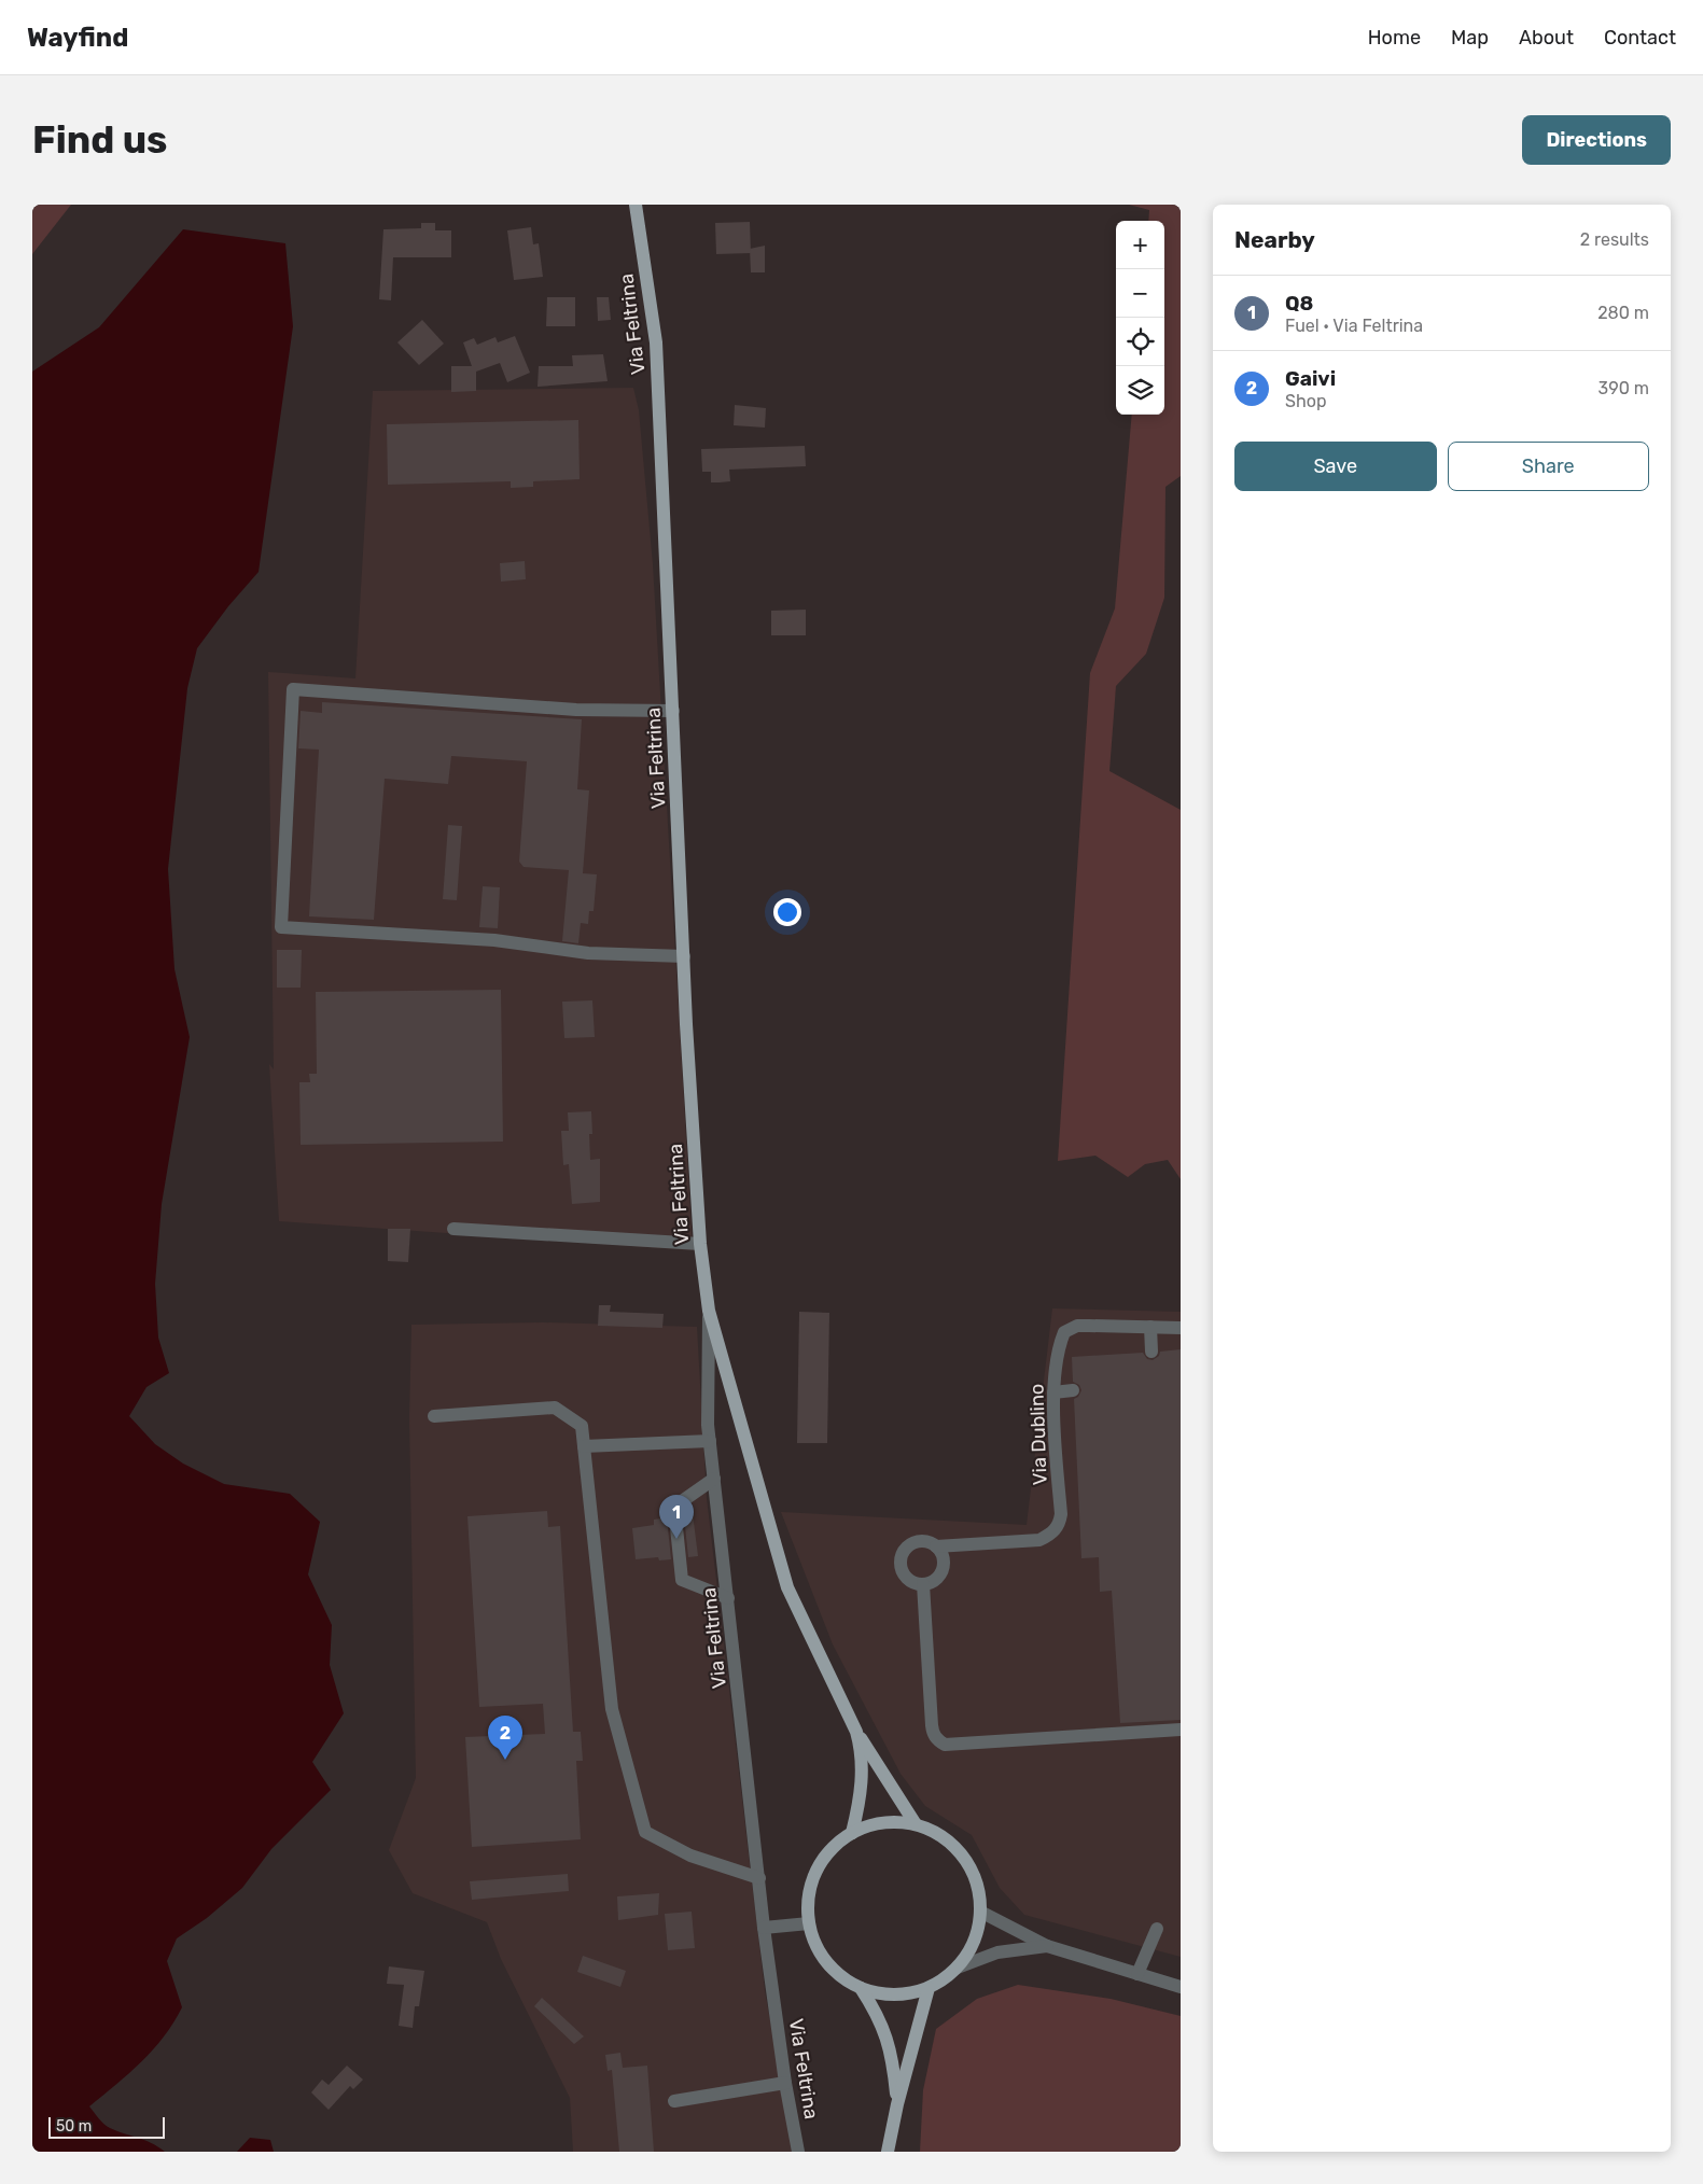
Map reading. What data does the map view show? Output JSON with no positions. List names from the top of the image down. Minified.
{"streets":{"main road":["Via Feltrina"],"street":["Via Dublino"]},"scale_bar":"50 m","page":{"header":"Wayfind","nav":["Home","Map","About","Contact"],"buttons":["Directions",["Save","Share"]],"title":"Find us","heading":["Nearby","2 results"],"map_buttons":["+","−"],"list":[{"mark":"1","name":"Q8","note":"Fuel · Via Feltrina","value":"280 m"},{"mark":"2","name":"Gaivi","note":"Shop","value":"390 m"}],"pins":["1","2"],"scale":"50 m"}}
